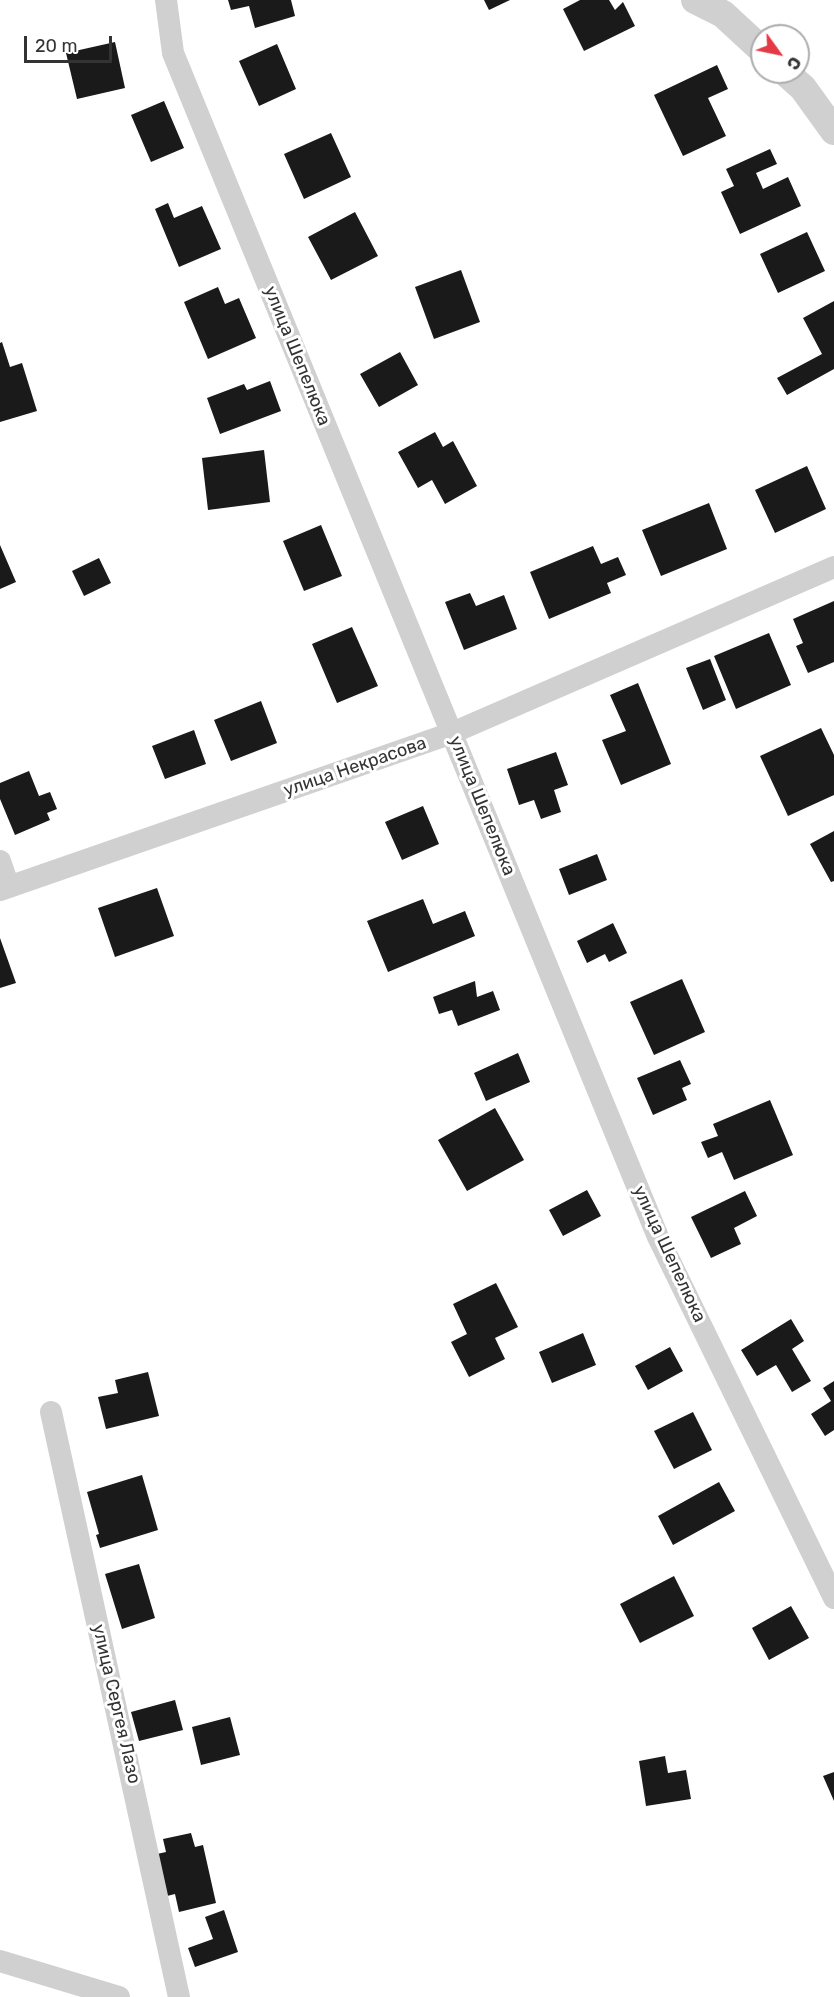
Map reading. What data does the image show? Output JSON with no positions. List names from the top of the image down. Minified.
{"streets":{"street":["улица Шепелюка","улица Некрасова","улица Сергея Лазо"]},"crossings":[["улица Шепелюка","улица Некрасова"]],"scale_bar":"20 m","north":"bottom right"}
